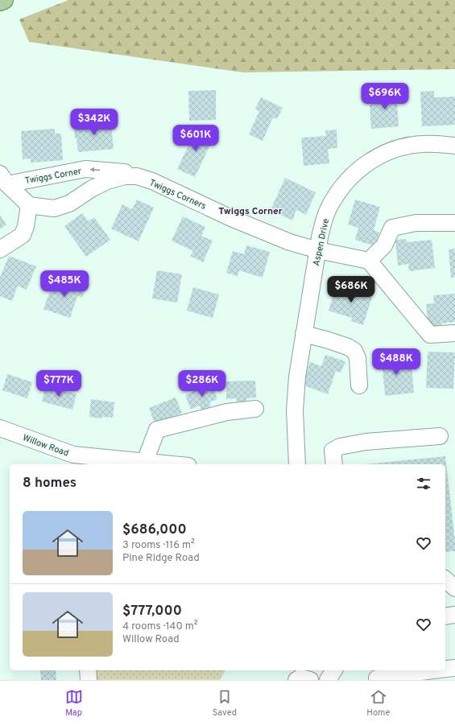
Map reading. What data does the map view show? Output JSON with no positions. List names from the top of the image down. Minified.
{"streets":{"street":["Twiggs Corner","Twiggs Corners","Aspen Drive","Willow Road"]},"crossings":[["Twiggs Corner","Twiggs Corners"],["Twiggs Corners","Aspen Drive"]],"one_way":["Twiggs Corner"],"districts":["Twiggs Corner"],"page":{"price":["$696K","$342K","$601K","$485K","$686K","$488K","$777K","$286K"],"heading":"8 homes","list":[{"name":"$686,000","note":"3 rooms · 116 m² · Pine Ridge Road"},{"name":"$777,000","note":"4 rooms · 140 m² · Willow Road"}],"tabs":["Map","Saved","Home"]}}
